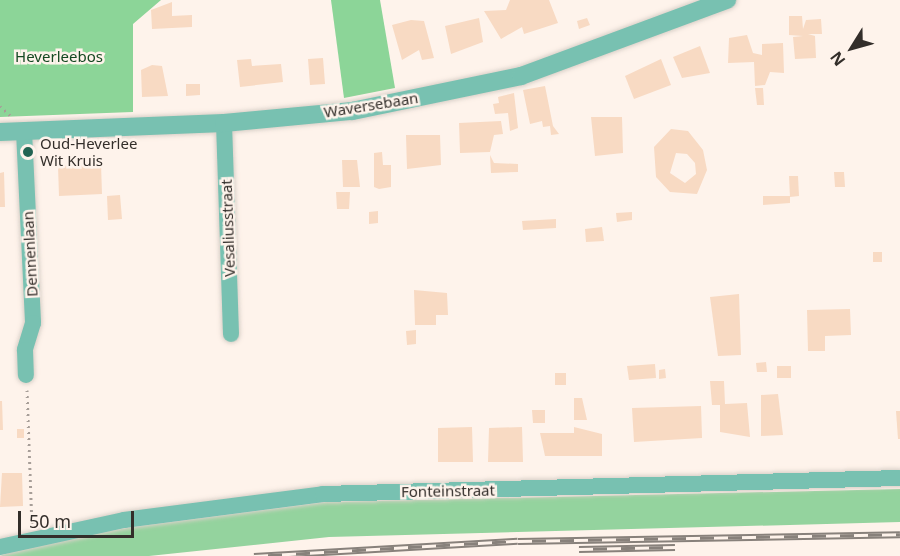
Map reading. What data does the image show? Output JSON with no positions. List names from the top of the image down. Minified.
{"streets":{"street":["Waversebaan","Vesaliusstraat","Dennenlaan","Fonteinstraat"]},"crossings":[["Waversebaan","Vesaliusstraat"],["Waversebaan","Dennenlaan"]],"parks":["Heverleebos"],"places":["Oud-Heverlee Wit Kruis"],"scale_bar":"50 m","north":"bottom left"}
